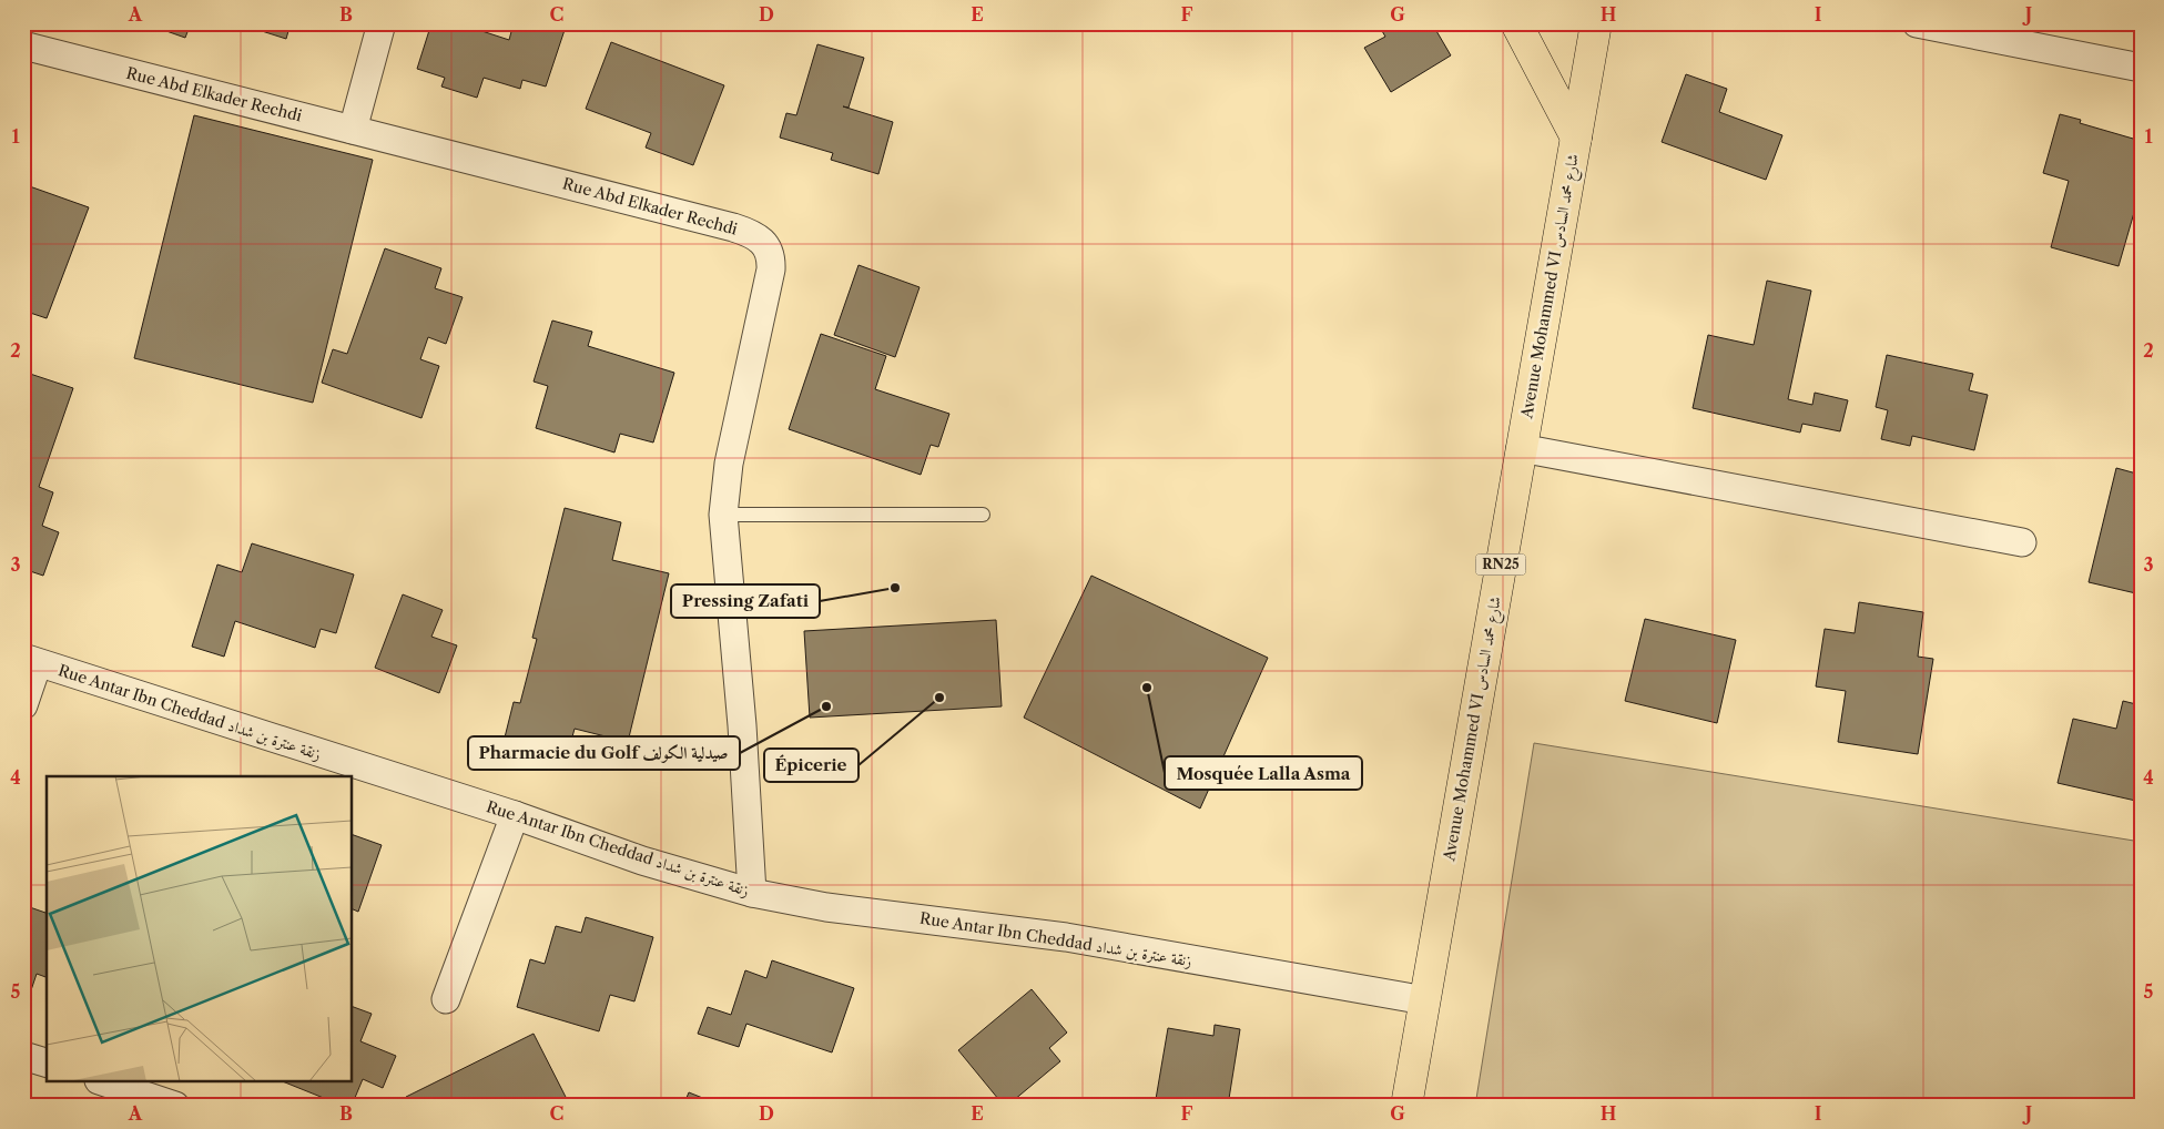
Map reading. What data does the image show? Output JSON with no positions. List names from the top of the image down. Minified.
{"streets":{"main road":["Avenue Mohammed VI شارع محمد السادس","RN25"],"street":["Rue Abd Elkader Rechdi","Rue Antar Ibn Cheddad زنقة عنترة بن شداد"]},"crossings":[["Rue Abd Elkader Rechdi","Rue Antar Ibn Cheddad زنقة عنترة بن شداد"],["Avenue Mohammed VI شارع محمد السادس","Rue Antar Ibn Cheddad زنقة عنترة بن شداد"]],"places":["Pressing Zafati","Mosquée Lalla Asma","Épicerie","Pharmacie du Golf صيدلية الكولف"],"grid":{"columns":["A","B","C","D","E","F","G","H","I","J"],"rows":["1","2","3","4","5"]}}
